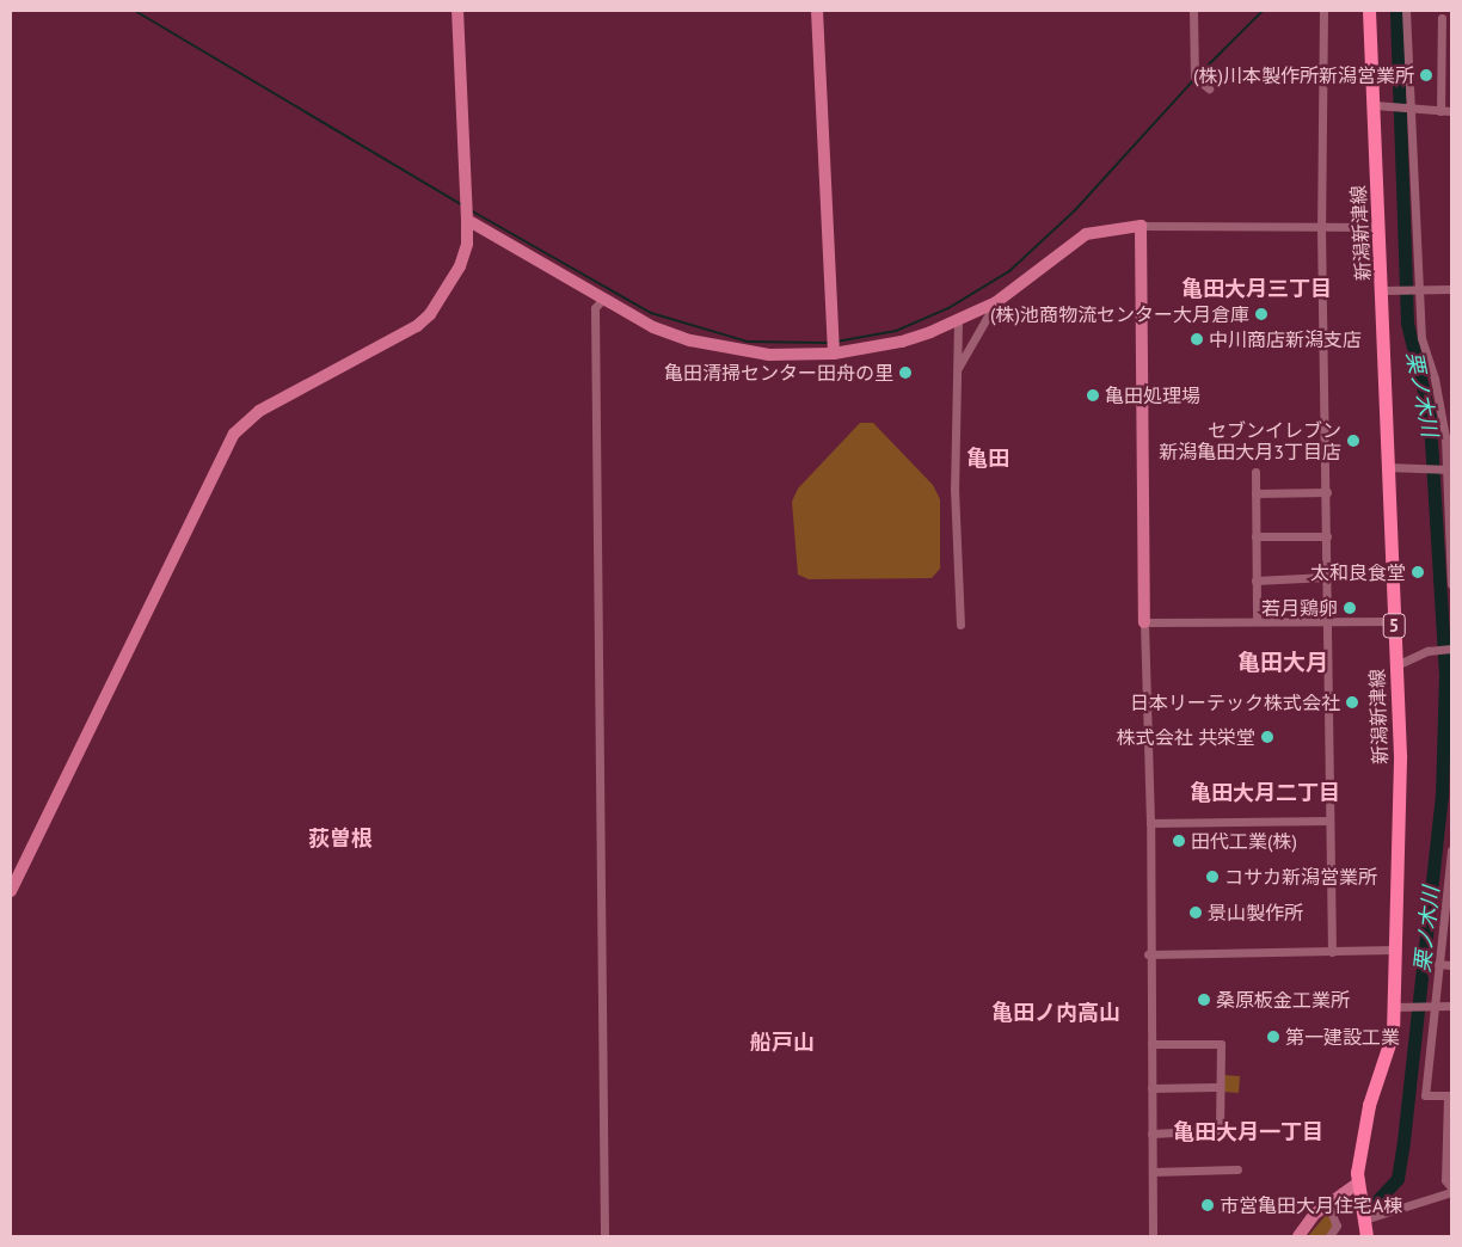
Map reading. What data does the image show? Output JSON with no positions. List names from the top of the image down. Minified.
{"streets":{"main road":["新潟新津線","5"]},"districts":["亀田大月三丁目","亀田","亀田大月","亀田大月二丁目","荻曽根","亀田ノ内高山","船戸山","亀田大月一丁目"],"water":["栗ノ木川"],"places":["(株)川本製作所新潟営業所","(株)池商物流センター大月倉庫","中川商店新潟支店","亀田清掃センター田舟の里","亀田処理場","セブンイレブン 新潟亀田大月3丁目店","太和良食堂","若月鶏卵","日本リーテック株式会社","株式会社 共栄堂","田代工業(株)","コサカ新潟営業所","景山製作所","桑原板金工業所","第一建設工業","市営亀田大月住宅A棟"]}
